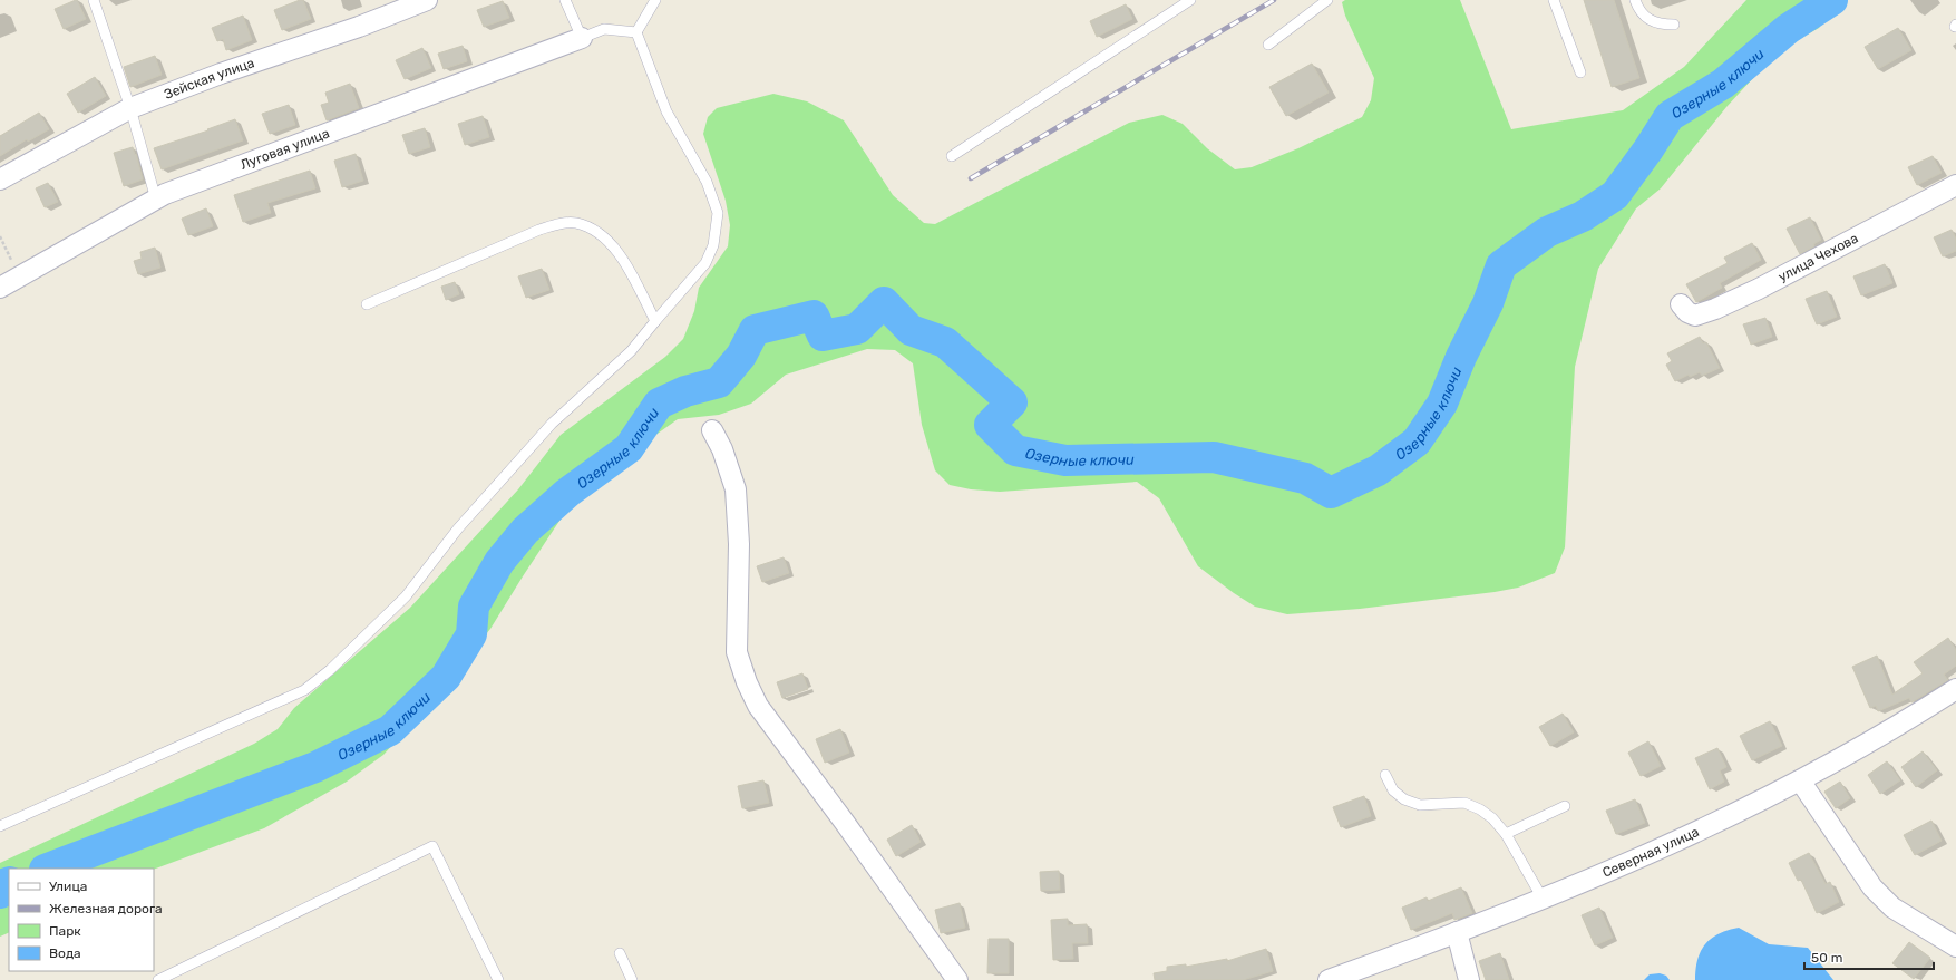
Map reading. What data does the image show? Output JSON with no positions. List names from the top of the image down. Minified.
{"streets":{"street":["Зейская улица","Луговая улица","улица Чехова","Северная улица"]},"water":["Озерные ключи"],"legend":["Улица","Железная дорога","Парк","Вода"],"scale_bar":"50 m"}
